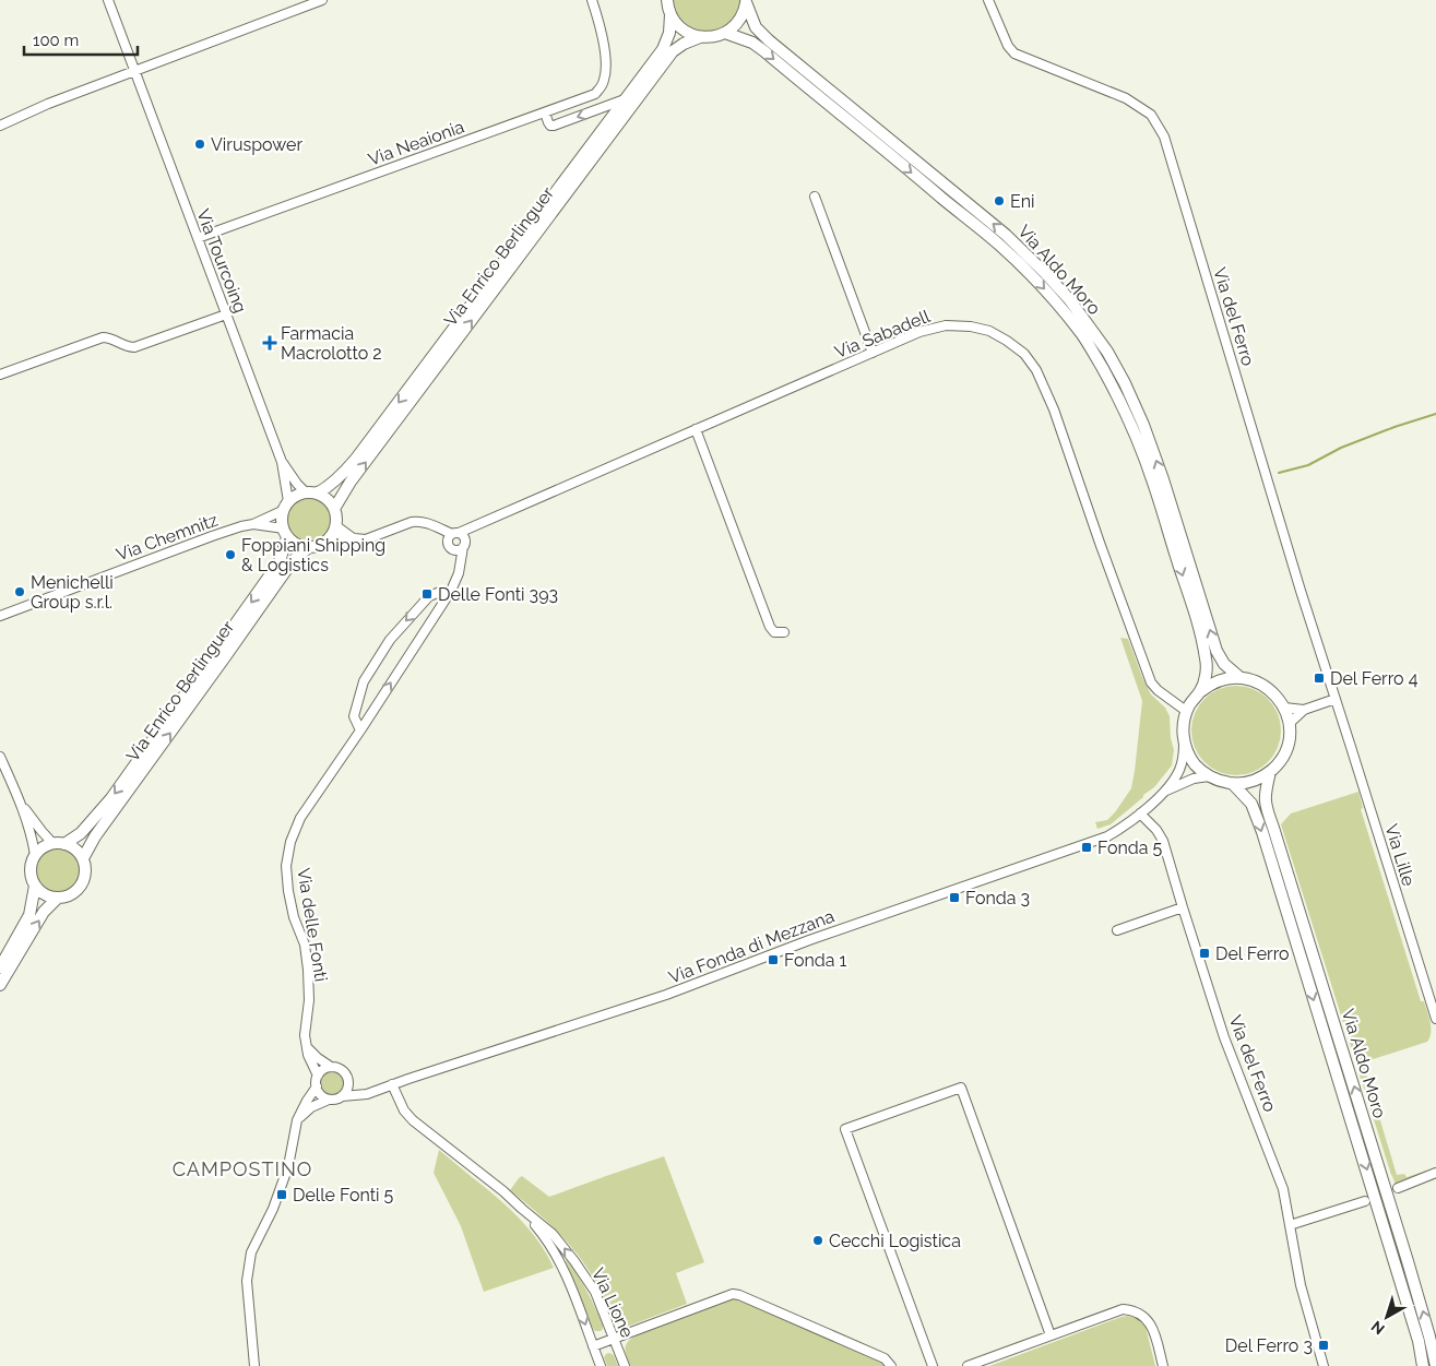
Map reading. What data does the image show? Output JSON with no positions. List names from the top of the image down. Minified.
{"streets":{"main road":["Via Enrico Berlinguer","Via Aldo Moro"],"street":["Via Neaionia","Via Tourcoing","Via del Ferro","Via Sabadell","Via Chemnitz","Via Lille","Via delle Fonti","Via Fonda di Mezzana","Via Lione"]},"crossings":[["Via Neaionia","Via Tourcoing"],["Via Enrico Berlinguer","Via Tourcoing"],["Via Enrico Berlinguer","Via Aldo Moro"],["Via Enrico Berlinguer","Via Chemnitz"],["Via Tourcoing","Via Chemnitz"],["Via Aldo Moro","Via Sabadell"],["Via del Ferro","Via Lille"],["Via del Ferro","Via Fonda di Mezzana"],["Via delle Fonti","Via Fonda di Mezzana"],["Via Fonda di Mezzana","Via Lione"]],"districts":["CAMPOSTINO"],"places":{"other":["Viruspower","Eni","Foppiani Shipping & Logistics","Menichelli Group s.r.l.","Cecchi Logistica"],"health":["Farmacia Macrolotto 2"],"transit":["Delle Fonti 393","Del Ferro 4","Fonda 5","Fonda 3","Del Ferro","Fonda 1","Delle Fonti 5","Del Ferro 3"]},"scale_bar":"100 m","north":"bottom left"}
